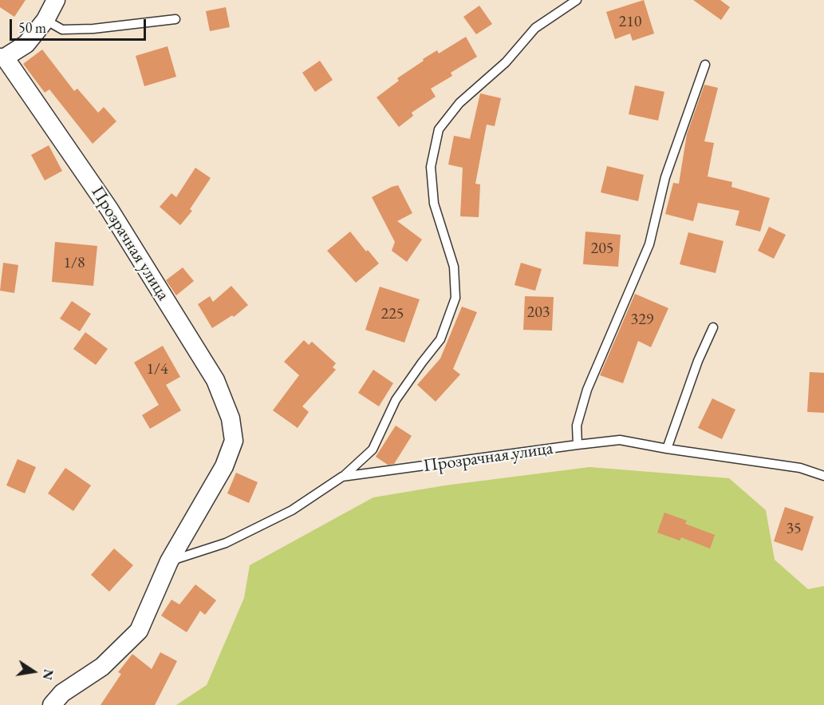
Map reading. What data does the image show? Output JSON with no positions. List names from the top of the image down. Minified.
{"streets":{"street":["Прозрачная улица"]},"house_numbers":["210","205","1/8","203","225","329","1/4","35"],"scale_bar":"50 m","north":"right"}
